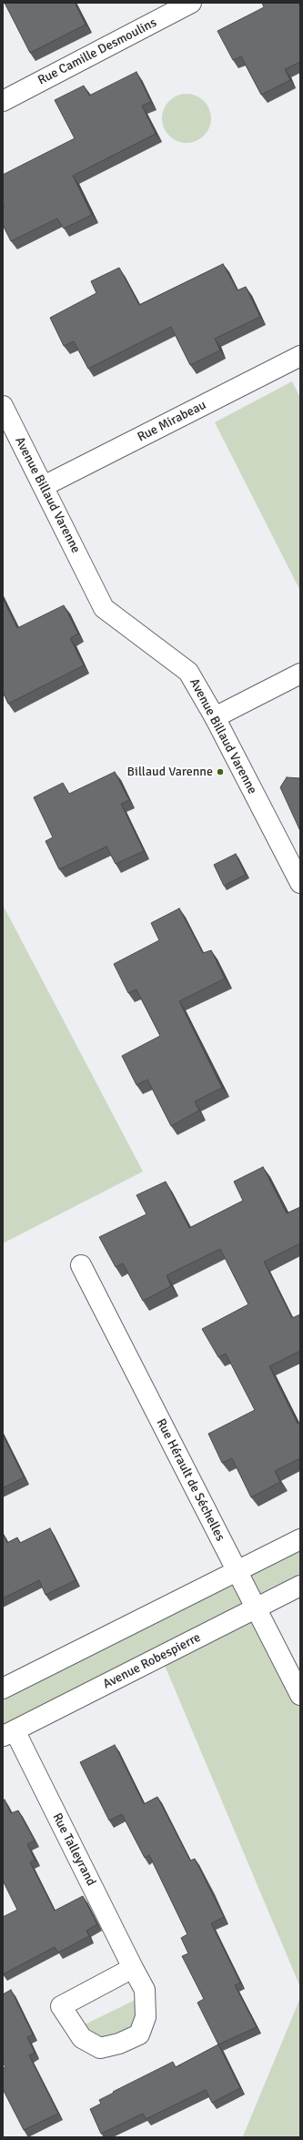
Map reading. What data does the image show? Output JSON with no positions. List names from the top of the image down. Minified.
{"streets":{"street":["Rue Camille Desmoulins","Rue Mirabeau","Avenue Billaud Varenne","Rue Hérault de Séchelles","Avenue Robespierre","Rue Talleyrand"]},"crossings":[["Rue Mirabeau","Avenue Billaud Varenne"],["Rue Hérault de Séchelles","Avenue Robespierre"],["Avenue Robespierre","Rue Talleyrand"]],"places":["Billaud Varenne"]}
